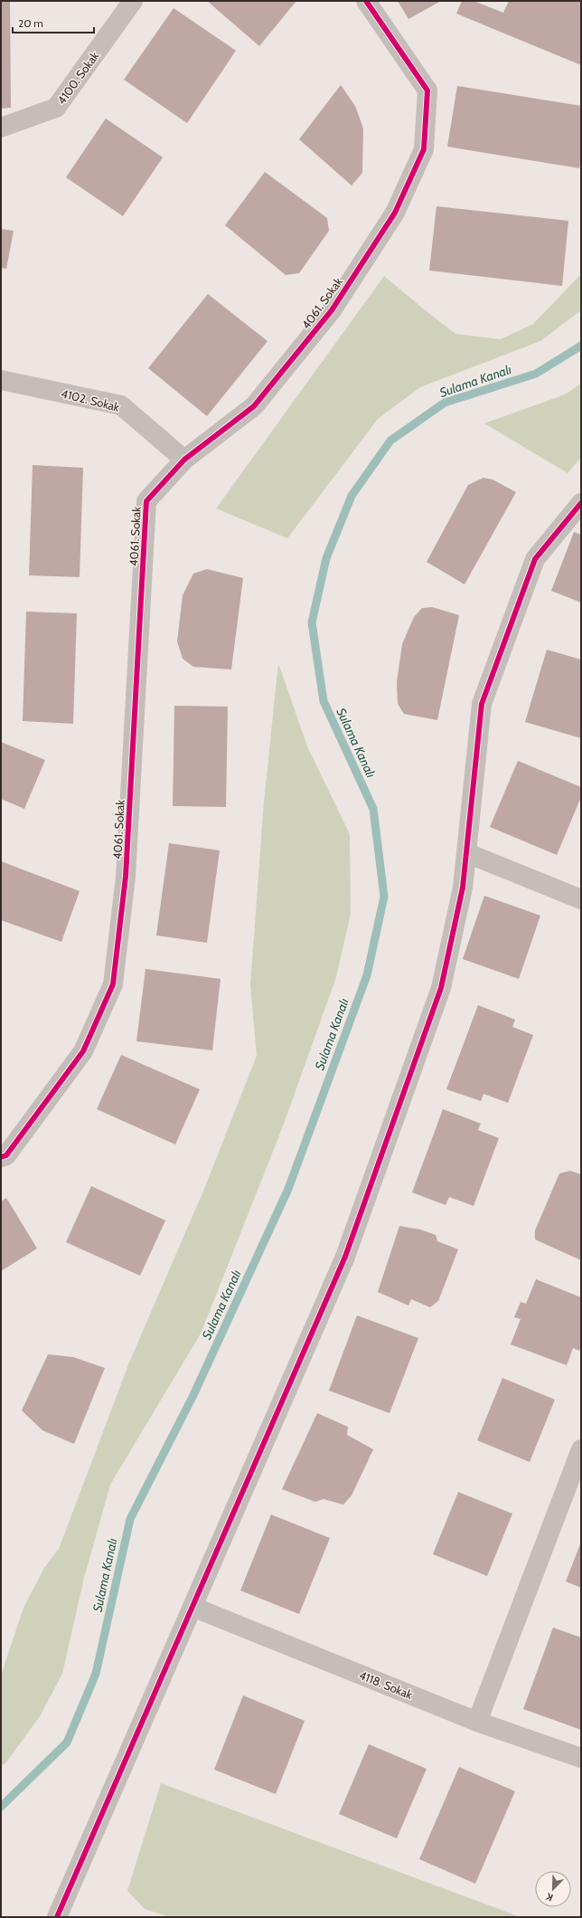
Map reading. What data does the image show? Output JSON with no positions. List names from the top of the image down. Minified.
{"streets":{"street":["4100. Sokak","4061. Sokak","4102. Sokak","4118. Sokak"]},"crossings":[["4061. Sokak","4102. Sokak"]],"water":["Sulama Kanalı"],"scale_bar":"20 m","north":"bottom left"}
